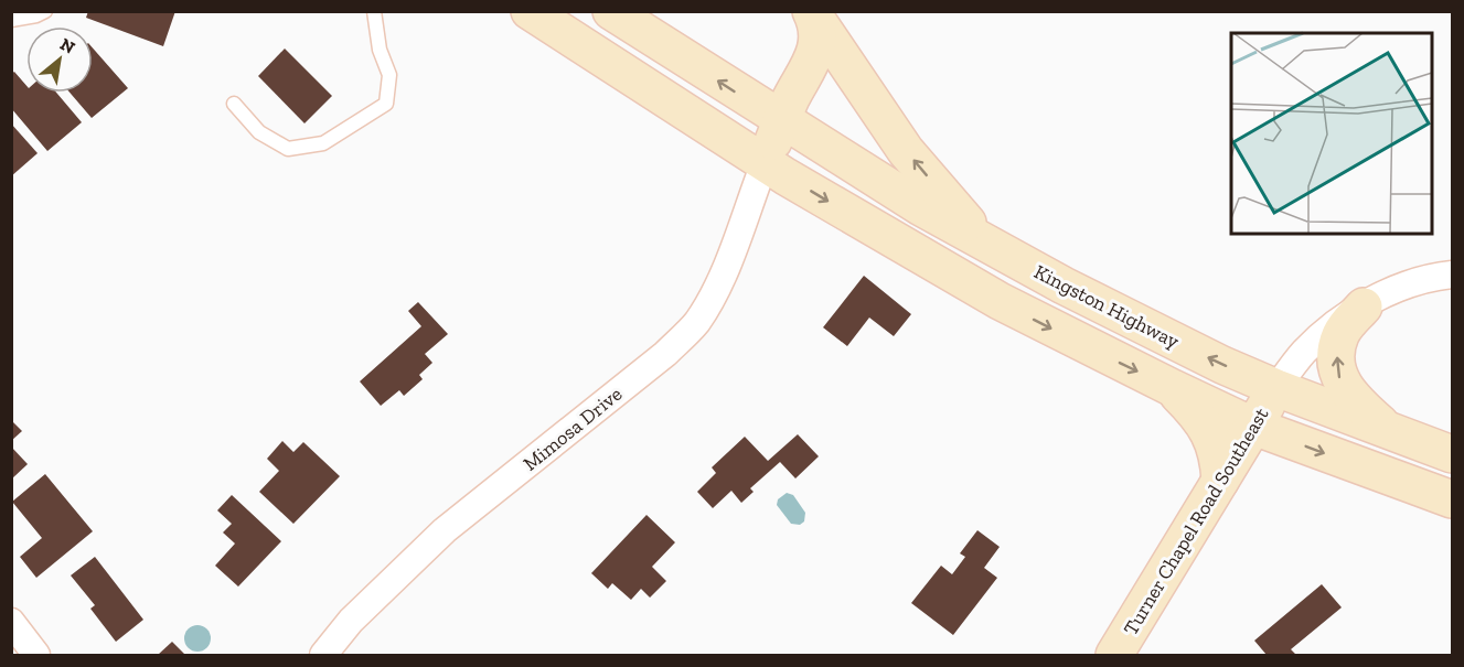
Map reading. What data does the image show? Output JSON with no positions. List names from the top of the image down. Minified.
{"streets":{"main road":["Kingston Highway","Turner Chapel Road Southeast"],"street":["Mimosa Drive"]},"crossings":[["Kingston Highway","Turner Chapel Road Southeast"]],"north":"top right"}
